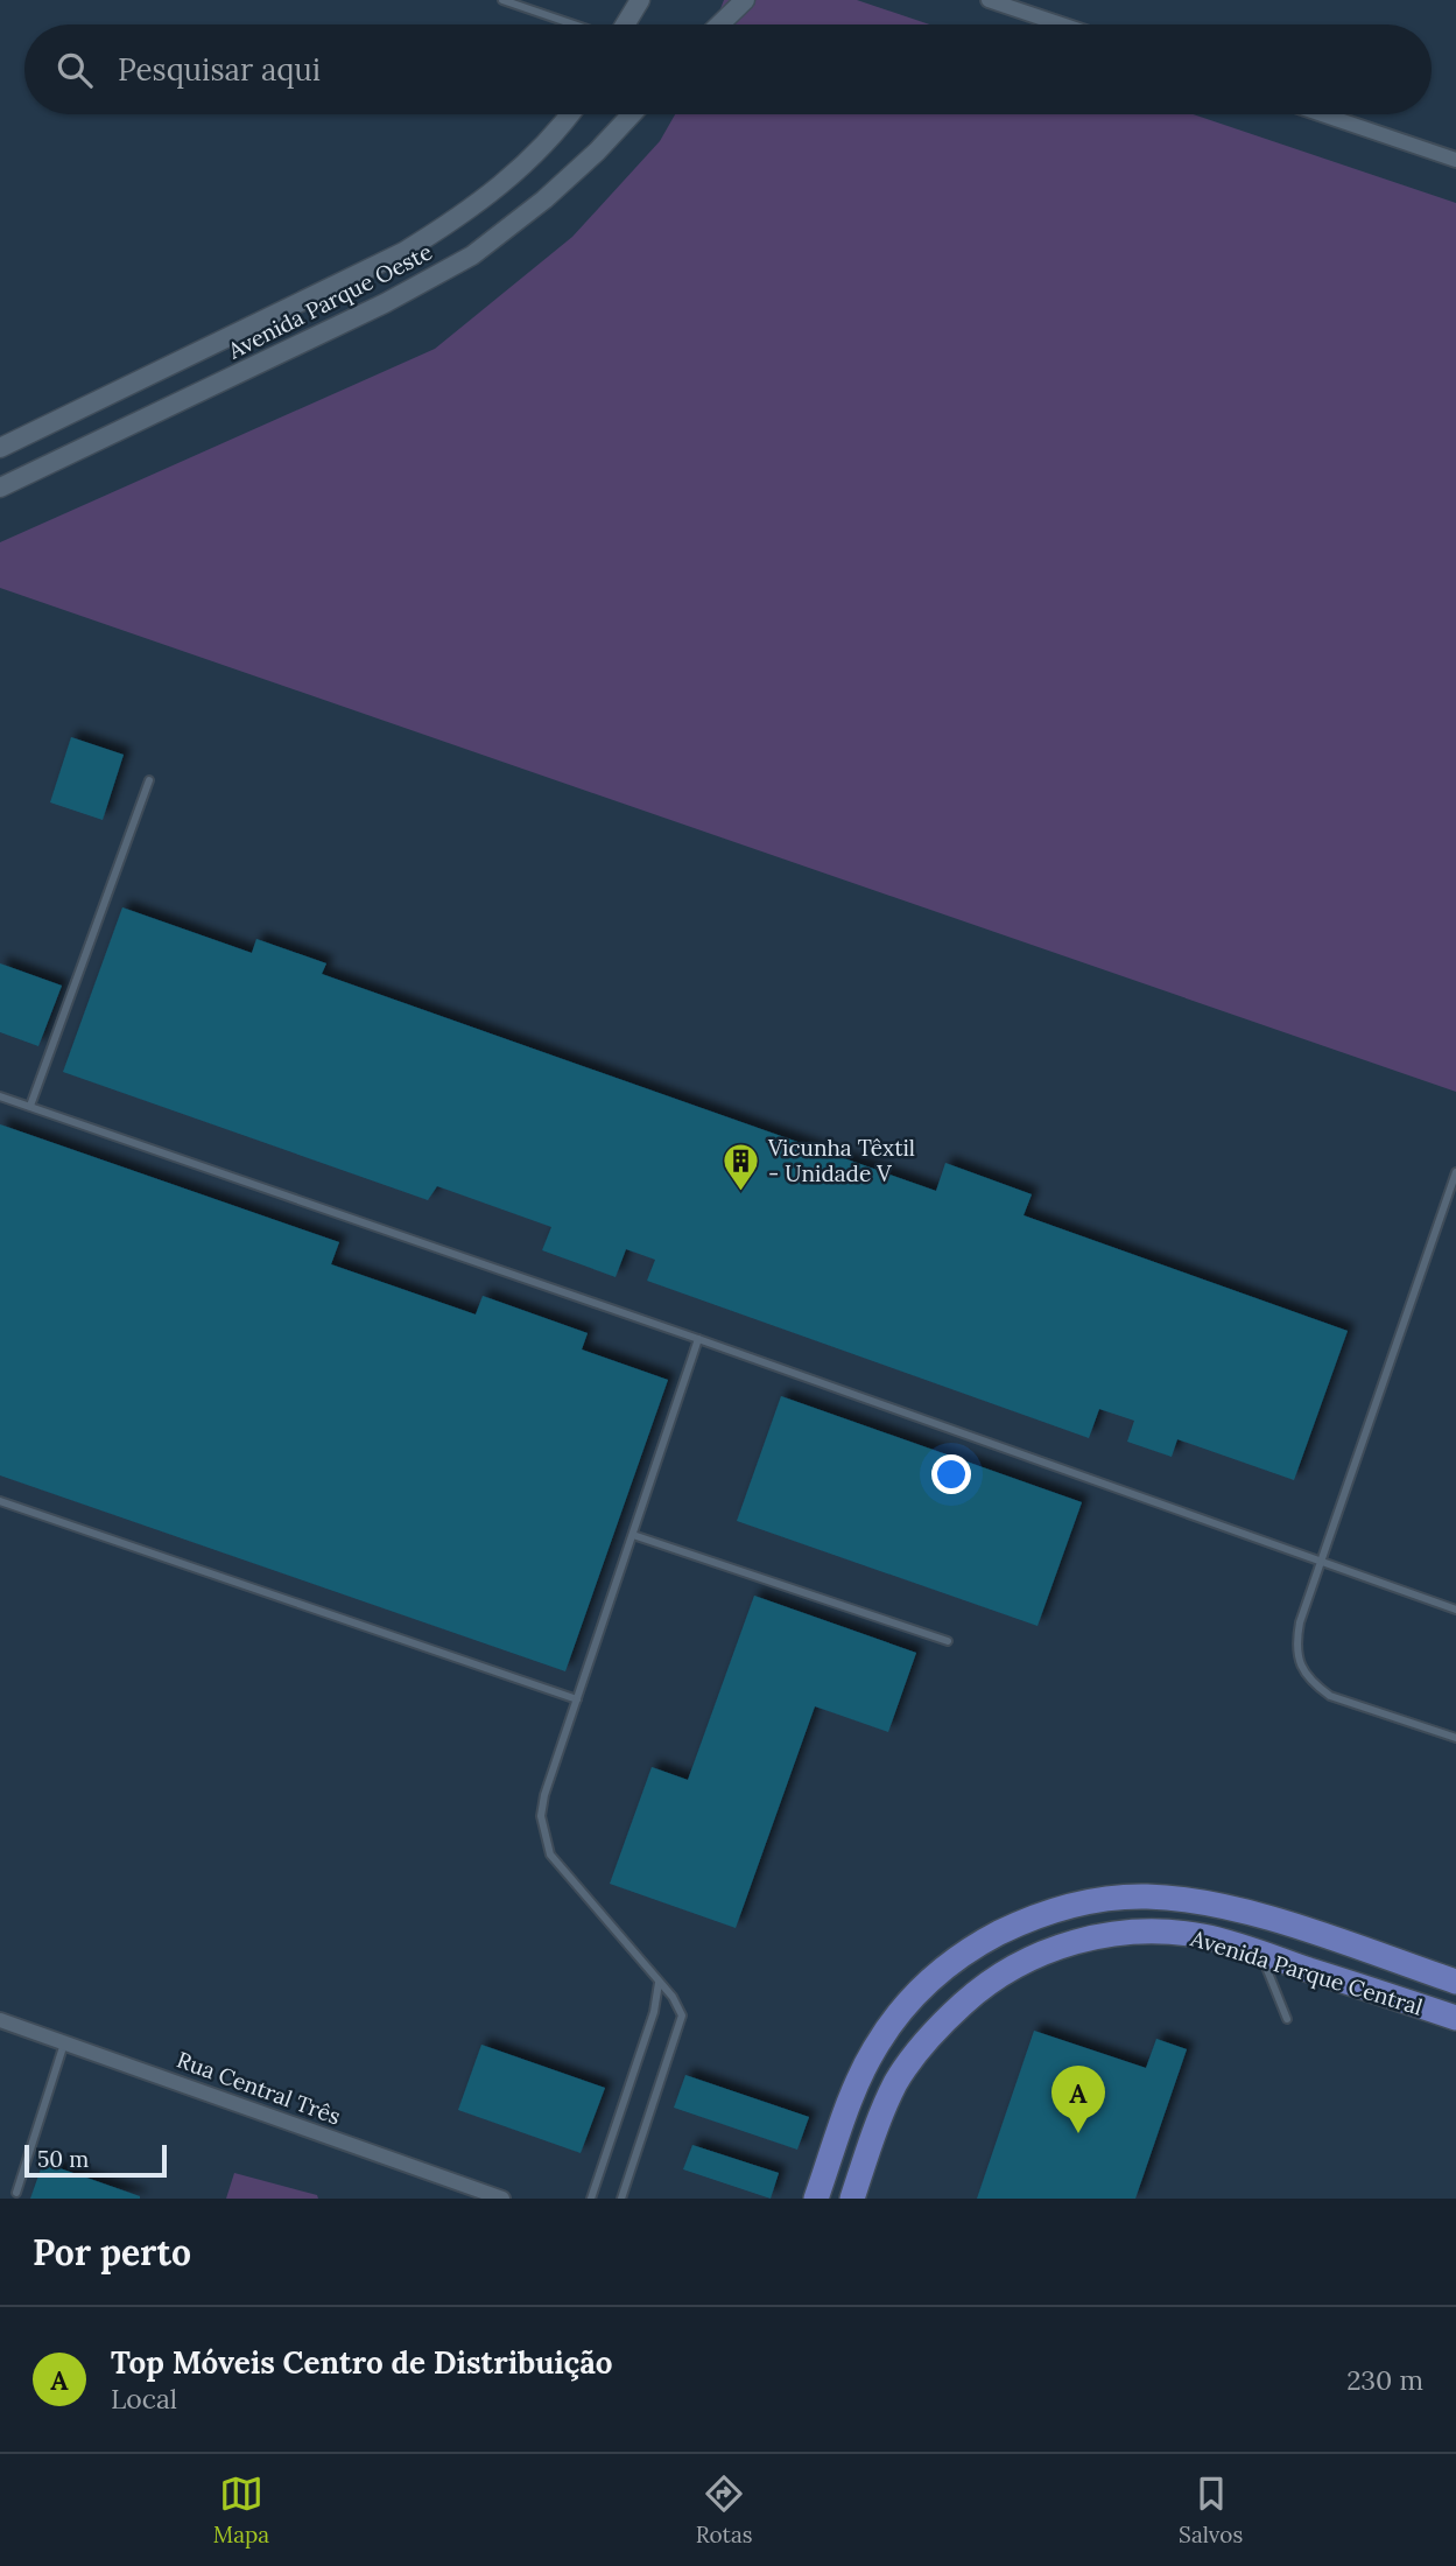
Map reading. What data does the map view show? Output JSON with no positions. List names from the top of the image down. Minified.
{"streets":{"main road":["Avenida Parque Central"],"street":["Avenida Parque Oeste","Rua Central Três"]},"places":{"building":["Vicunha Têxtil - Unidade V"]},"scale_bar":"50 m","page":{"search":"Pesquisar aqui","pins":"A","scale":"50 m","heading":"Por perto","list":[{"mark":"A","name":"Top Móveis Centro de Distribuição","note":"Local","value":"230 m"}],"nav":["Mapa","Rotas","Salvos"]}}
